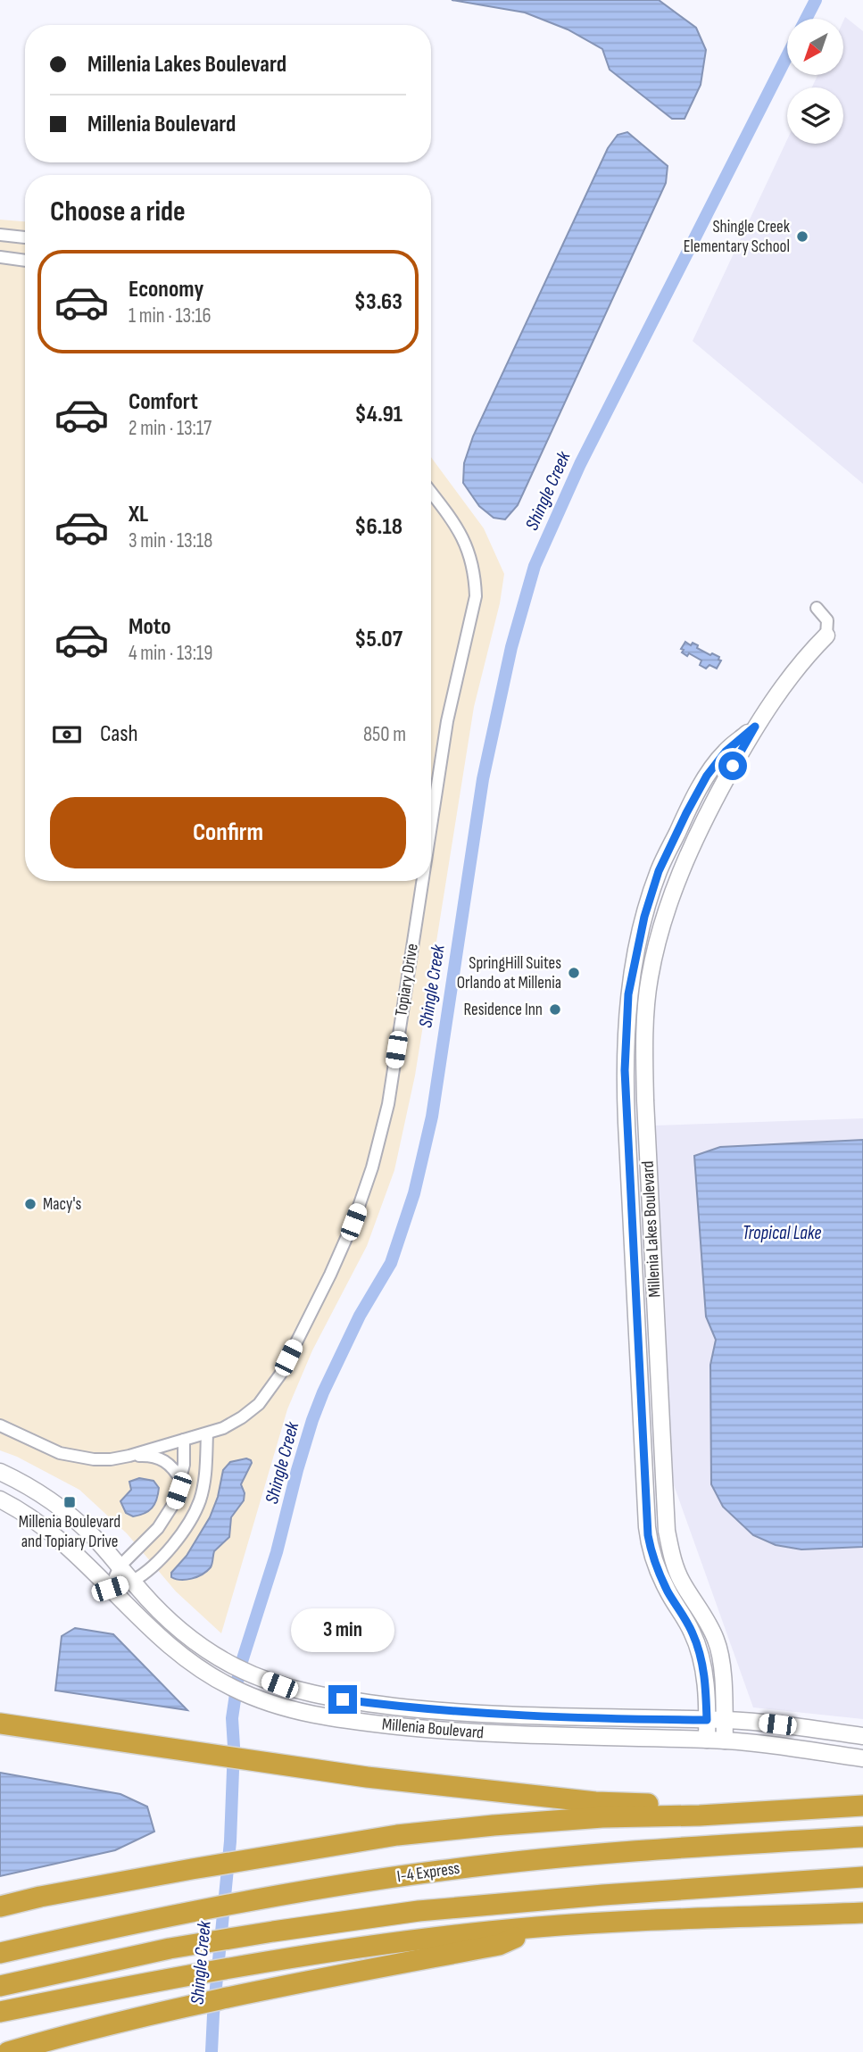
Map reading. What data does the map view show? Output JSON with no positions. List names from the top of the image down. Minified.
{"streets":{"highway":["I-4 Express"],"street":["Topiary Drive","Millenia Lakes Boulevard","Millenia Boulevard"]},"crossings":[["Millenia Lakes Boulevard","Millenia Boulevard"]],"water":["Shingle Creek","Tropical Lake"],"places":{"other":["Shingle Creek Elementary School","SpringHill Suites Orlando at Millenia","Residence Inn","Macy's"],"transit":["Millenia Boulevard and Topiary Drive"]},"north":"bottom left","page":{"banner":["Millenia Lakes Boulevard","Millenia Boulevard"],"heading":"Choose a ride","list":[{"name":"Economy","note":"1 min · 13:16","value":"$3.63"},{"name":"Comfort","note":"2 min · 13:17","value":"$4.91"},{"name":"XL","note":"3 min · 13:18","value":"$6.18"},{"name":"Moto","note":"4 min · 13:19","value":"$5.07"}],"pay":["Cash","850 m"],"buttons":"Confirm","bubble":"3 min"}}
